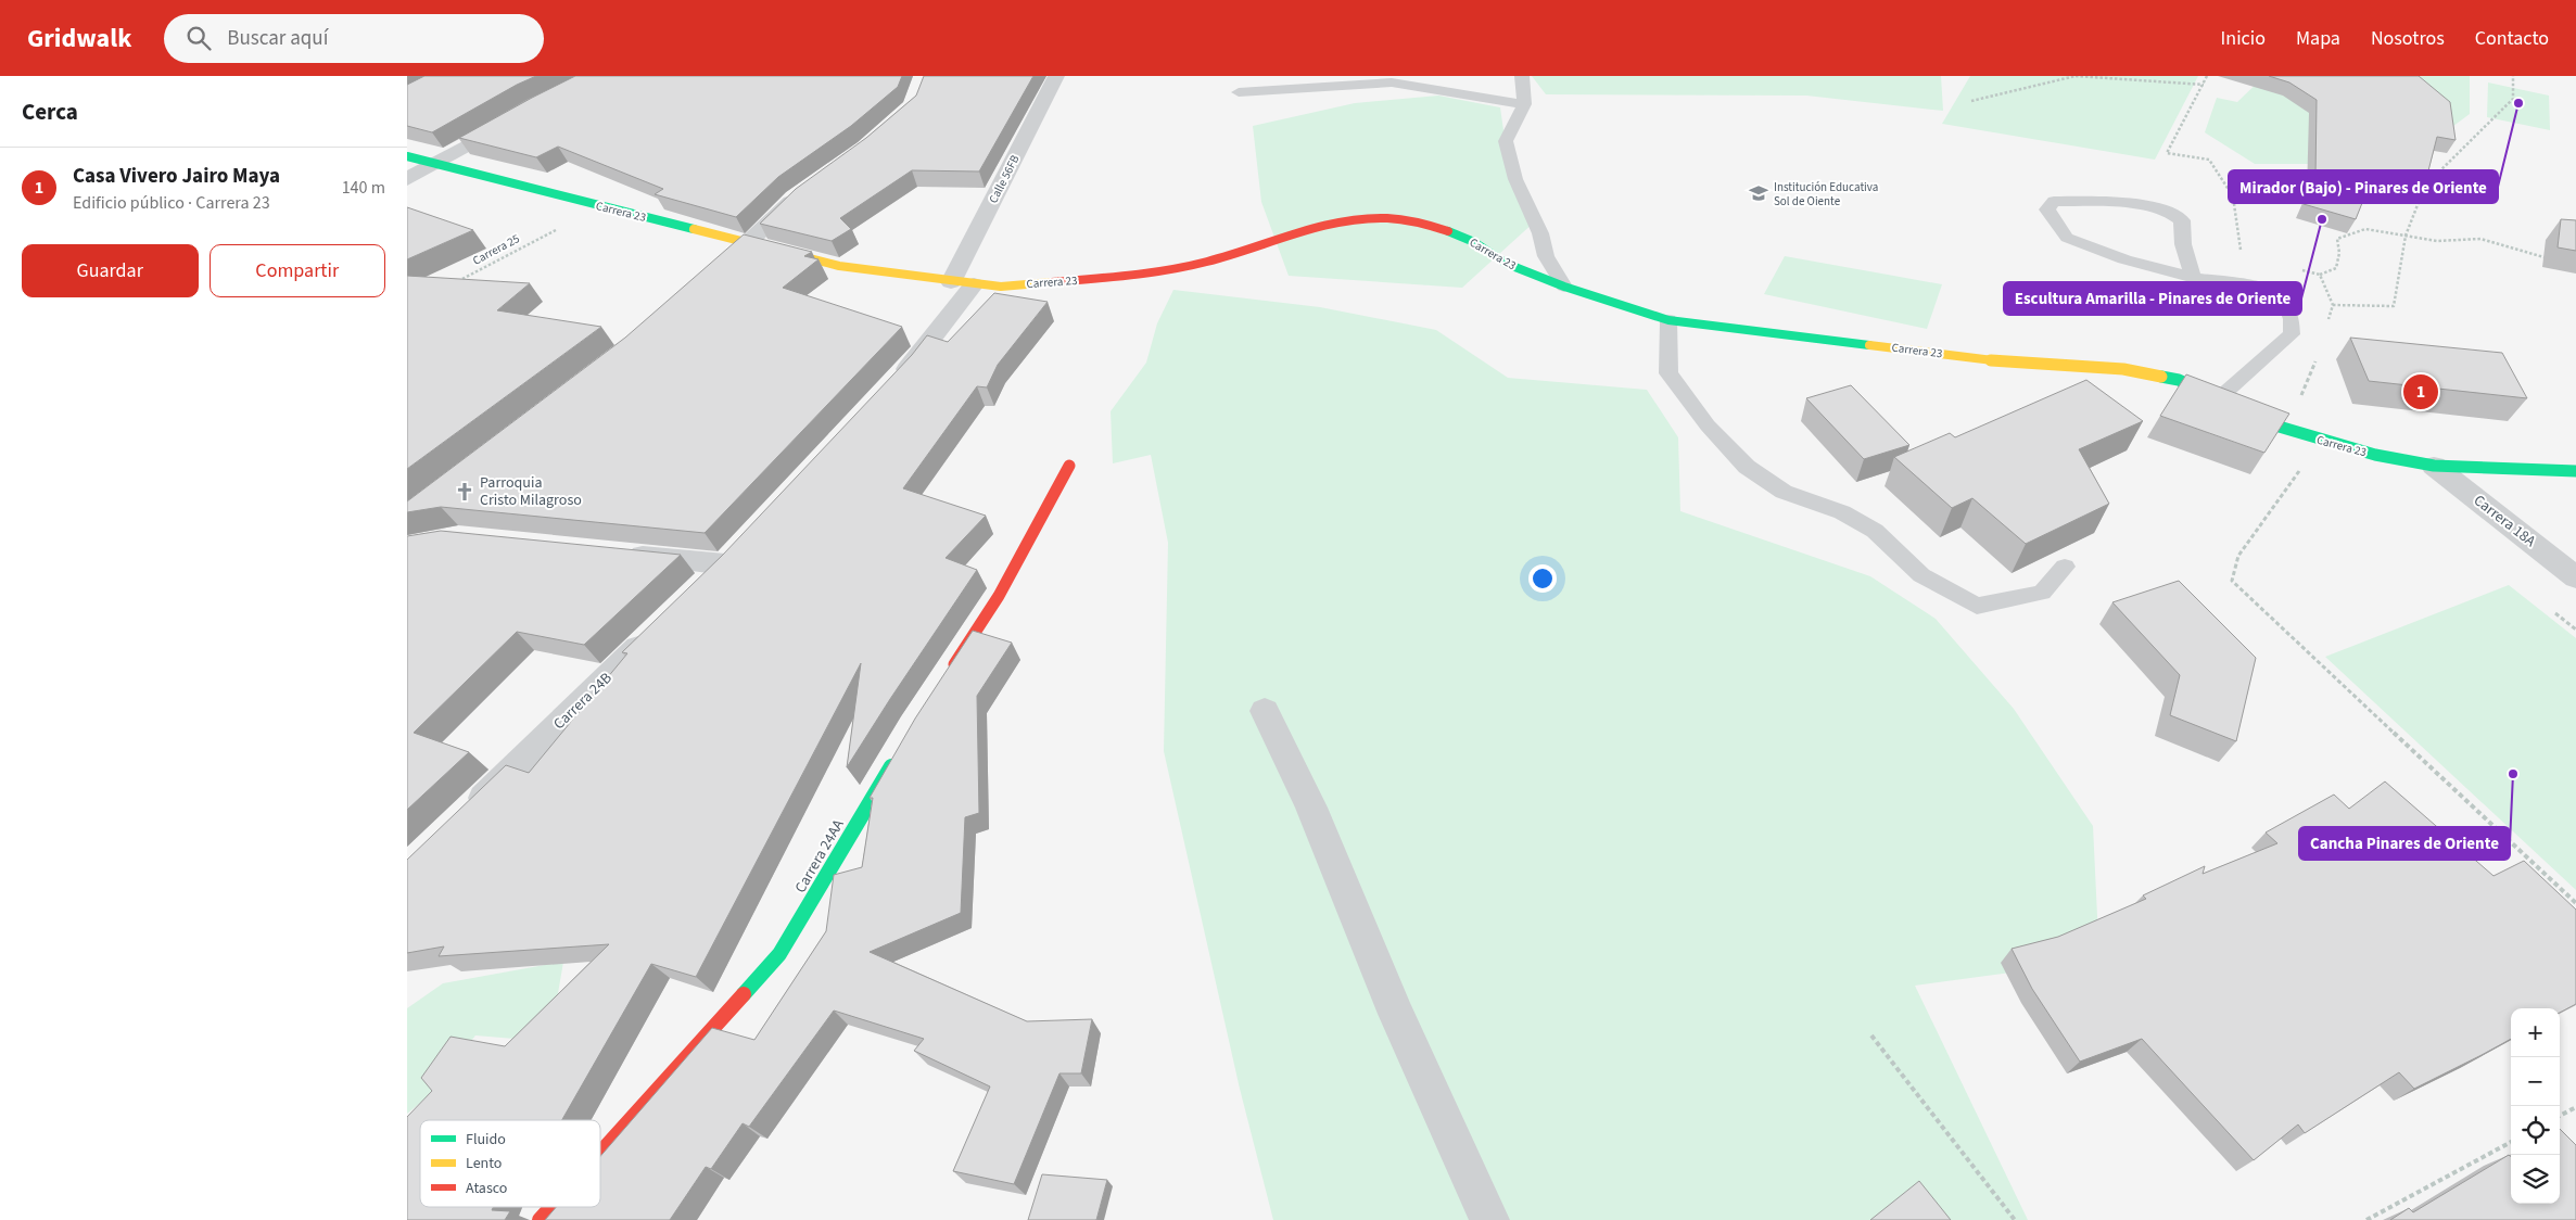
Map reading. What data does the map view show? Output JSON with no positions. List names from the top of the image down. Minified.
{"streets":{"street":["Calle 56FB","Carrera 23","Carrera 18A","Carrera 24B","Carrera 24AA"],"path":["Carrera 25"]},"crossings":[["Calle 56FB","Carrera 23"],["Carrera 23","Carrera 25"],["Carrera 23","Carrera 18A"]],"places":{"other":["Mirador (Bajo) - Pinares de Oriente","Escultura Amarilla - Pinares de Oriente","Cancha Pinares de Oriente"],"school or university":["Institución Educativa Sol de Oiente"],"church":["Parroquia Cristo Milagroso"]},"legend":["Fluido","Lento","Atasco"],"page":{"header":"Gridwalk","search":"Buscar aquí","nav":["Inicio","Mapa","Nosotros","Contacto"],"heading":"Cerca","list":[{"mark":"1","name":"Casa Vivero Jairo Maya","note":"Edificio público · Carrera 23","value":"140 m"}],"buttons":["Guardar","Compartir"],"pins":"1","map_buttons":["+","−"]}}
